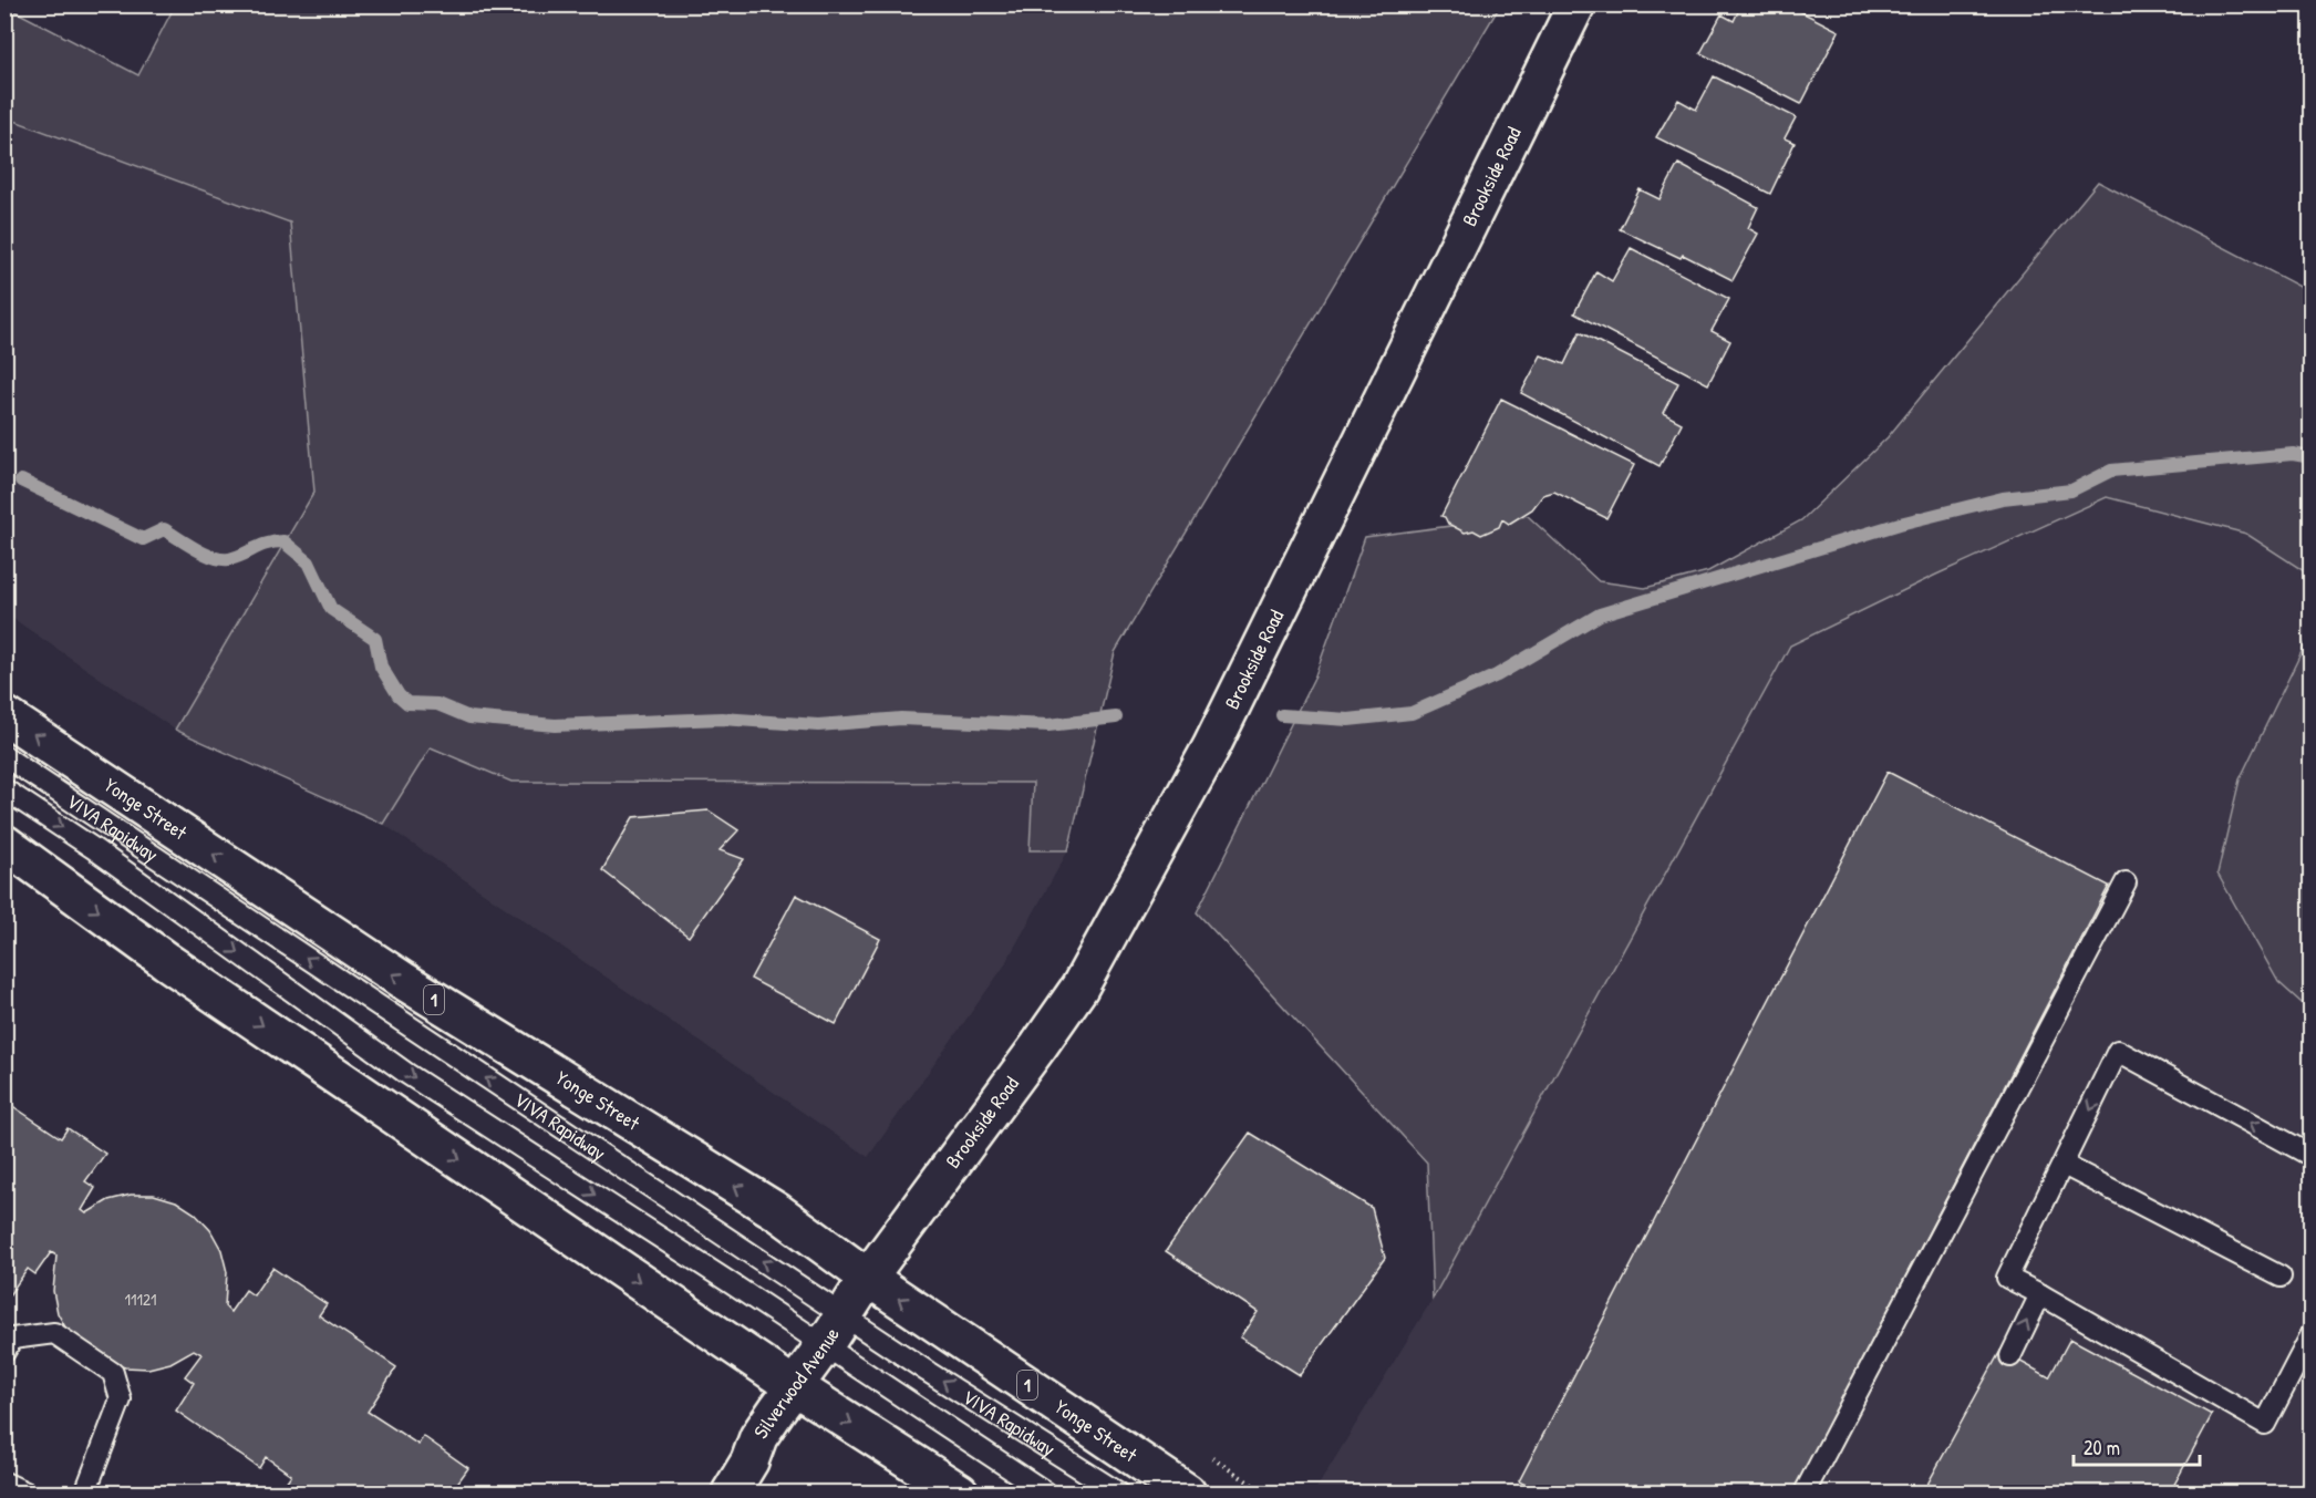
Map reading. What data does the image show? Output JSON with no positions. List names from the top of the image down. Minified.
{"streets":{"main road":["Brookside Road","Yonge Street","1","Silverwood Avenue"],"lane":["VIVA Rapidway"]},"crossings":[["Brookside Road","Yonge Street"],["Brookside Road","Silverwood Avenue"],["Yonge Street","Silverwood Avenue"],["VIVA Rapidway","Silverwood Avenue"]],"house_numbers":["11121"],"scale_bar":"20 m"}
